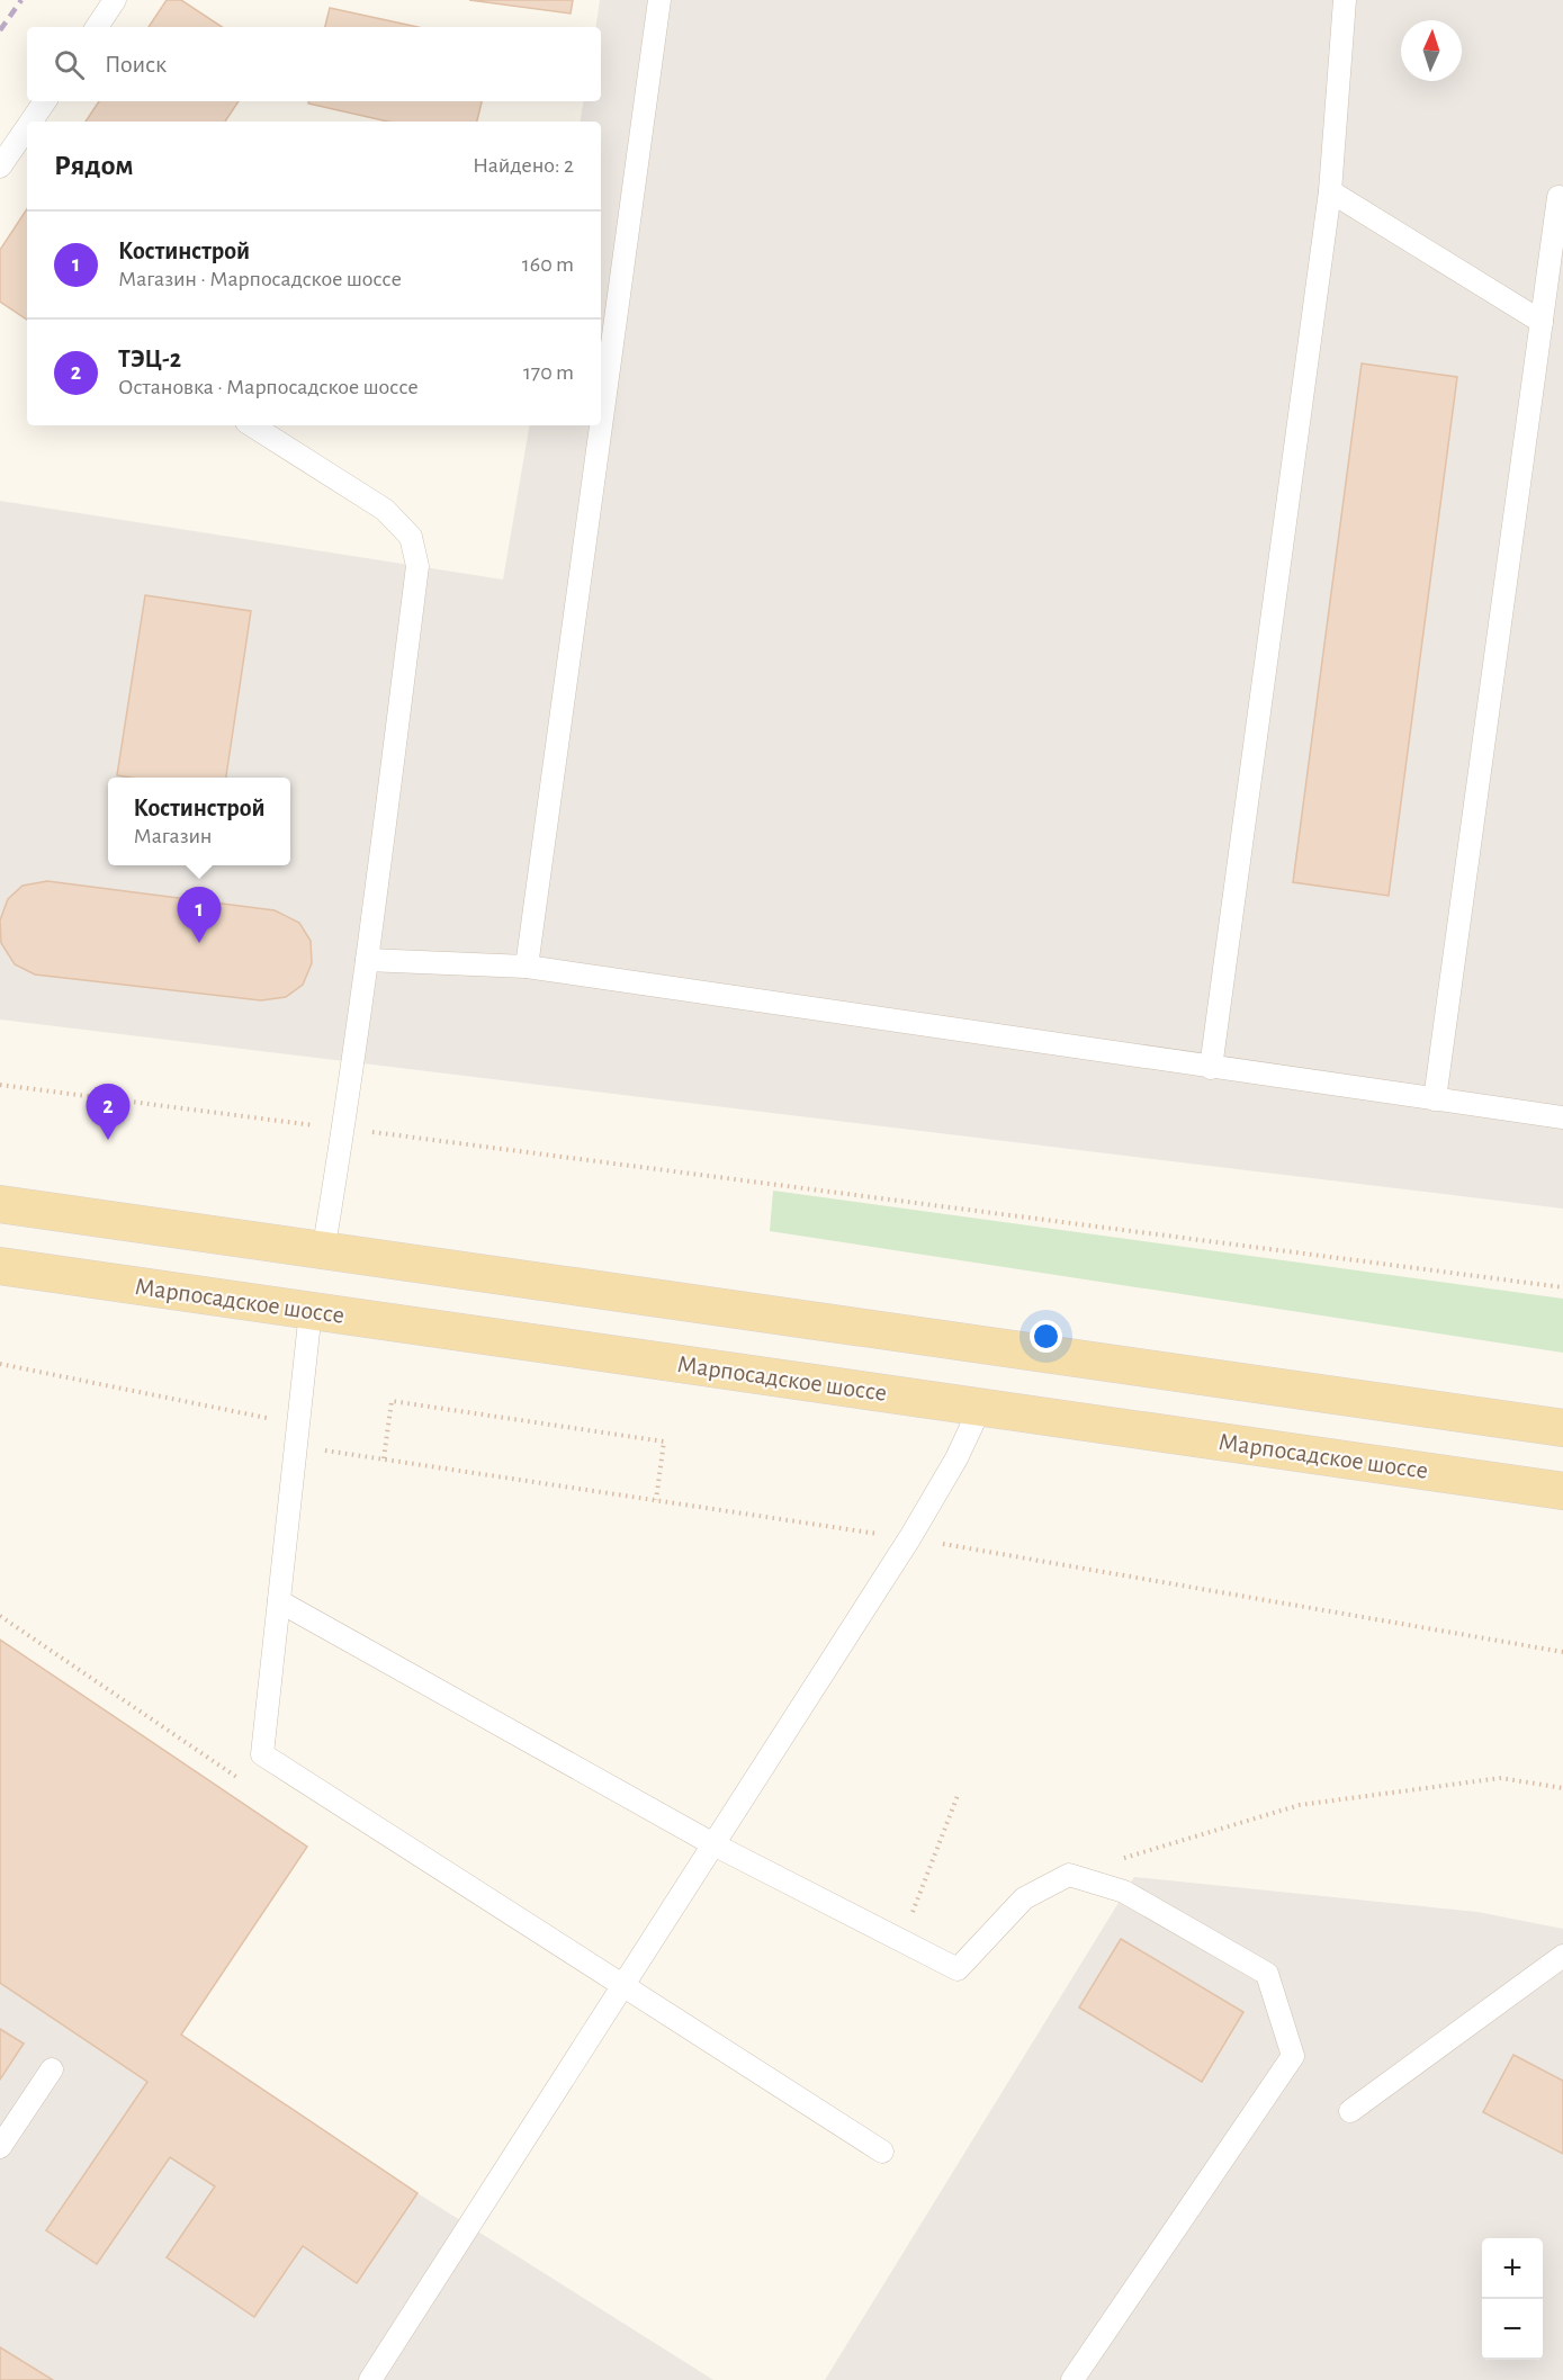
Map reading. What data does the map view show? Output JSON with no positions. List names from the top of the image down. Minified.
{"streets":{"main road":["Марпосадское шоссе"]},"north":"top","page":{"search":"Поиск","heading":["Рядом","Найдено: 2"],"list":[{"mark":"1","name":"Костинстрой","note":"Магазин · Марпосадское шоссе","value":"160 m"},{"mark":"2","name":"ТЭЦ-2","note":"Остановка · Марпосадское шоссе","value":"170 m"}],"popup":["Костинстрой","Магазин"],"pins":["1","2"],"map_buttons":["+","−"]}}
